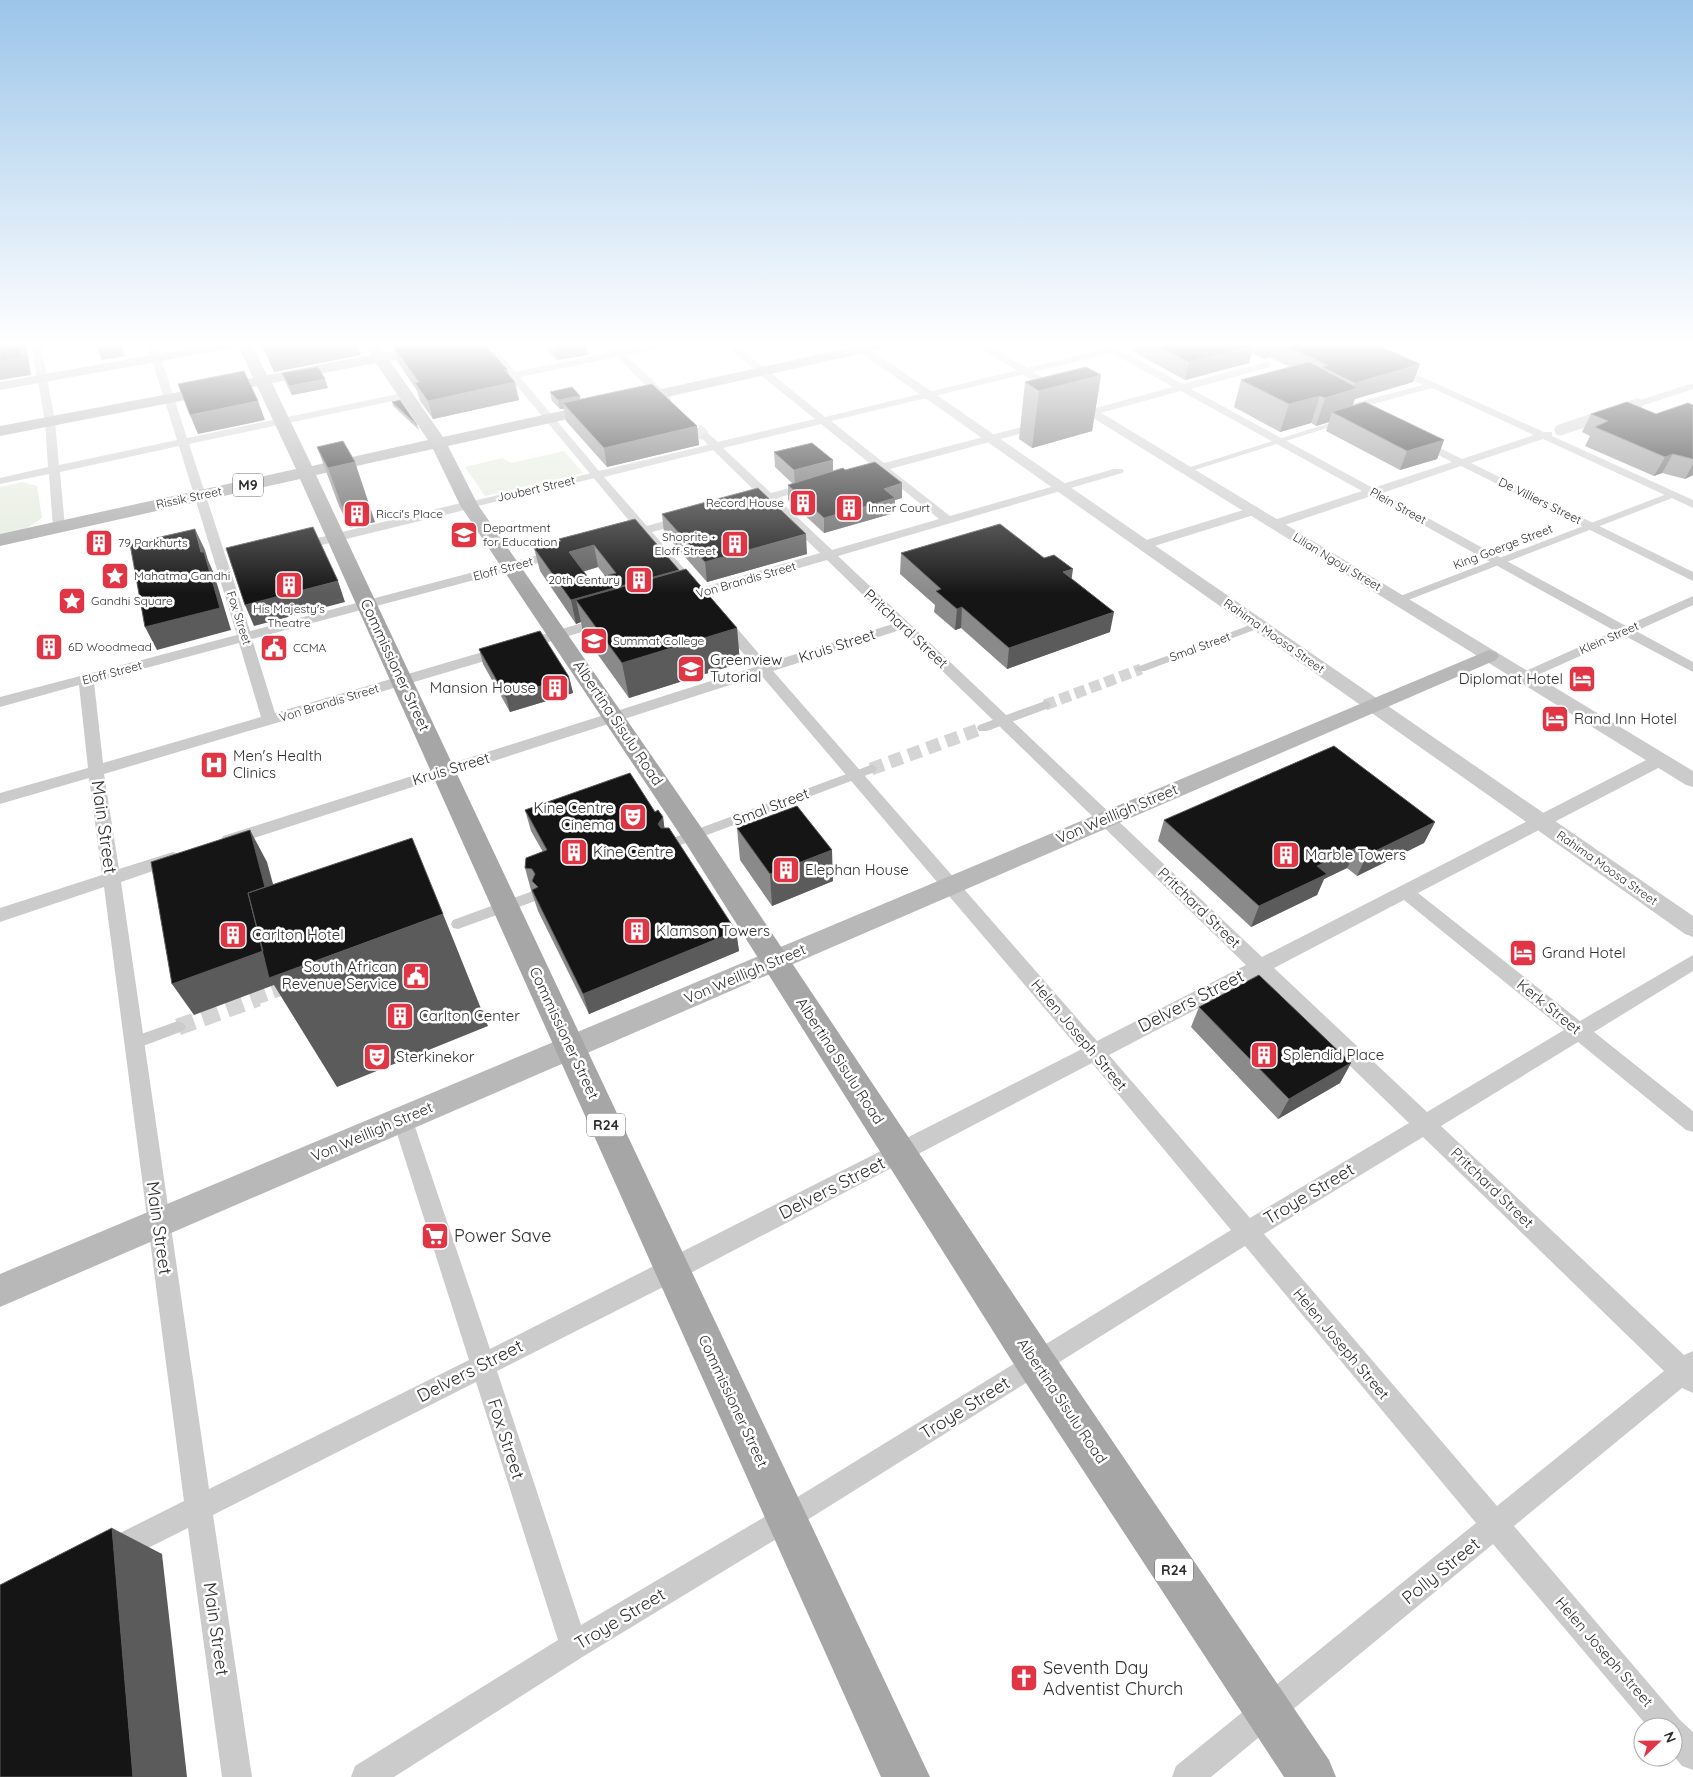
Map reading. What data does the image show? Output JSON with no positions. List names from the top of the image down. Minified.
{"streets":{"main road":["M9","Rissik Street","Commissioner Street","Albertina Sisulu Road","Von Weilligh Street","R24"],"street":["Joubert Street","De Villiers Street","Plein Street","King Goerge Street","Lilian Ngoyi Street","Eloff Street","Von Brandis Street","Fox Street","Pritchard Street","Rahima Moosa Street","Klein Street","Kruis Street","Smal Street","Main Street","Delvers Street","Kerk Street","Helen Joseph Street","Troye Street","Polly Street"]},"crossings":[["Joubert Street","Pritchard Street"],["Joubert Street","Commissioner Street"],["Joubert Street","Albertina Sisulu Road"],["Joubert Street","Helen Joseph Street"],["Rissik Street","Fox Street"],["Rissik Street","Commissioner Street"],["Rissik Street","Albertina Sisulu Road"],["De Villiers Street","King Goerge Street"],["Plein Street","King Goerge Street"],["Plein Street","Klein Street"],["King Goerge Street","Lilian Ngoyi Street"],["Lilian Ngoyi Street","Klein Street"],["Lilian Ngoyi Street","Von Weilligh Street"],["Lilian Ngoyi Street","Delvers Street"],["Eloff Street","Fox Street"],["Eloff Street","Commissioner Street"],["Eloff Street","Albertina Sisulu Road"],["Eloff Street","Main Street"],["Von Brandis Street","Fox Street"],["Von Brandis Street","Pritchard Street"],["Von Brandis Street","Rahima Moosa Street"],["Von Brandis Street","Commissioner Street"],["Von Brandis Street","Albertina Sisulu Road"],["Von Brandis Street","Main Street"],["Von Brandis Street","Helen Joseph Street"],["Fox Street","Von Weilligh Street"],["Fox Street","Delvers Street"],["Fox Street","Troye Street"],["Pritchard Street","Kruis Street"],["Pritchard Street","Von Weilligh Street"],["Pritchard Street","Delvers Street"],["Pritchard Street","Troye Street"],["Pritchard Street","Polly Street"],["Rahima Moosa Street","Smal Street"],["Rahima Moosa Street","Von Weilligh Street"],["Rahima Moosa Street","Delvers Street"],["Kruis Street","Commissioner Street"],["Kruis Street","Albertina Sisulu Road"],["Kruis Street","Helen Joseph Street"],["Smal Street","Albertina Sisulu Road"],["Smal Street","Helen Joseph Street"],["Commissioner Street","Von Weilligh Street"],["Commissioner Street","Delvers Street"],["Commissioner Street","Troye Street"],["Albertina Sisulu Road","Von Weilligh Street"],["Albertina Sisulu Road","Delvers Street"],["Albertina Sisulu Road","Troye Street"],["Albertina Sisulu Road","Polly Street"],["Von Weilligh Street","Main Street"],["Von Weilligh Street","Helen Joseph Street"],["Main Street","Delvers Street"],["Delvers Street","Kerk Street"],["Delvers Street","Helen Joseph Street"],["Kerk Street","Troye Street"],["Helen Joseph Street","Troye Street"],["Helen Joseph Street","Polly Street"]],"places":{"building":["Record House","Inner Court","Ricci's Place","79 Parkhurts","Shoprite - Eloff Street","20th Century","His Majesty's Theatre","6D Woodmead","Mansion House","Kine Centre","Marble Towers","Elephan House","Klamson Towers","Carlton Hotel","Carlton Center","Splendid Place"],"school or university":["Department for Education","Summat College","Greenview Tutorial"],"place":["Mahatma Gandhi","Gandhi Square"],"public building":["CCMA","South African Revenue Service"],"hotel":["Diplomat Hotel","Rand Inn Hotel","Grand Hotel"],"hospital":["Men's Health Clinics"],"theatre":["Kine Centre Cinema","Sterkinekor"],"supermarket":["Power Save"],"church":["Seventh Day Adventist Church"]},"north":"right"}
